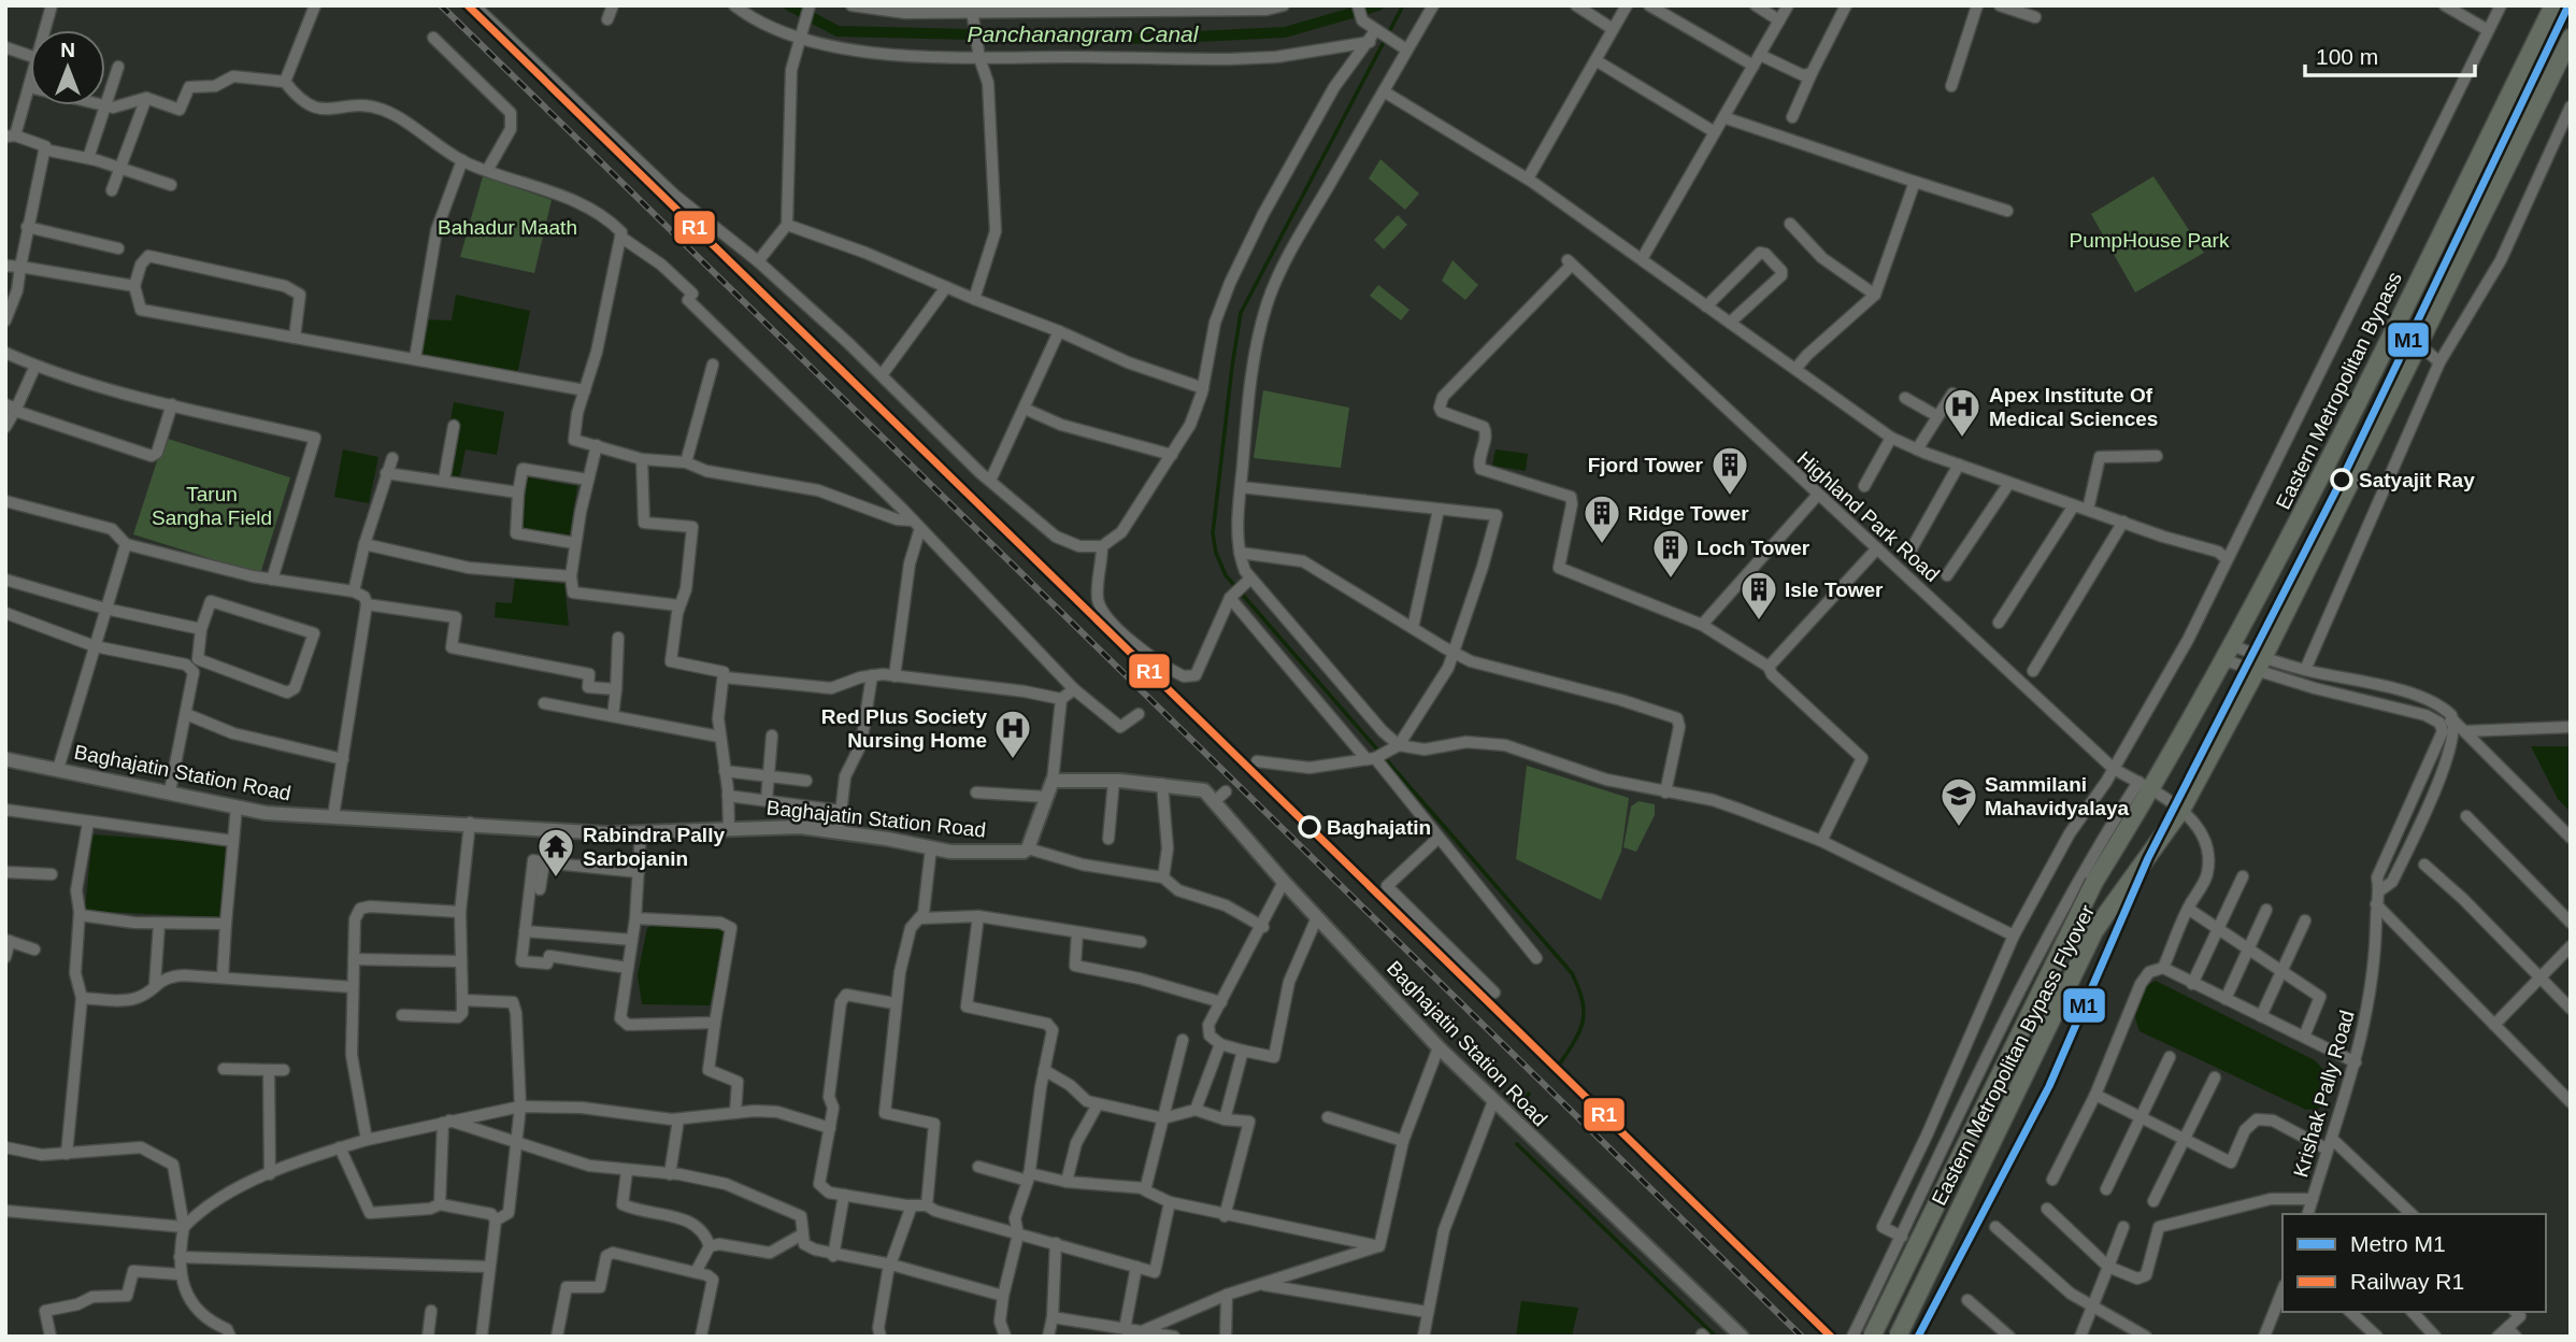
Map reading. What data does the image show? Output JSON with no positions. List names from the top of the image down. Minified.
{"streets":{"main road":["Eastern Metropolitan Bypass","Eastern Metropolitan Bypass Flyover"],"street":["Highland Park Road","Baghajatin Station Road","Krishak Pally Road"]},"crossings":[["Eastern Metropolitan Bypass","Highland Park Road"],["Eastern Metropolitan Bypass","Eastern Metropolitan Bypass Flyover"],["Highland Park Road","Eastern Metropolitan Bypass Flyover"]],"water":["Panchanangram Canal"],"parks":["Bahadur Maath","PumpHouse Park","Tarun Sangha Field"],"places":{"hospital":["Apex Institute Of Medical Sciences","Red Plus Society Nursing Home"],"other":["Satyajit Ray","Baghajatin"],"building":["Fjord Tower","Ridge Tower","Loch Tower","Isle Tower"],"school or university":["Sammilani Mahavidyalaya"],"temple":["Rabindra Pally Sarbojanin"]},"lines":["metro line M1","rail line R1"],"legend":["Metro M1","Railway R1"],"scale_bar":"100 m","north":"top"}
